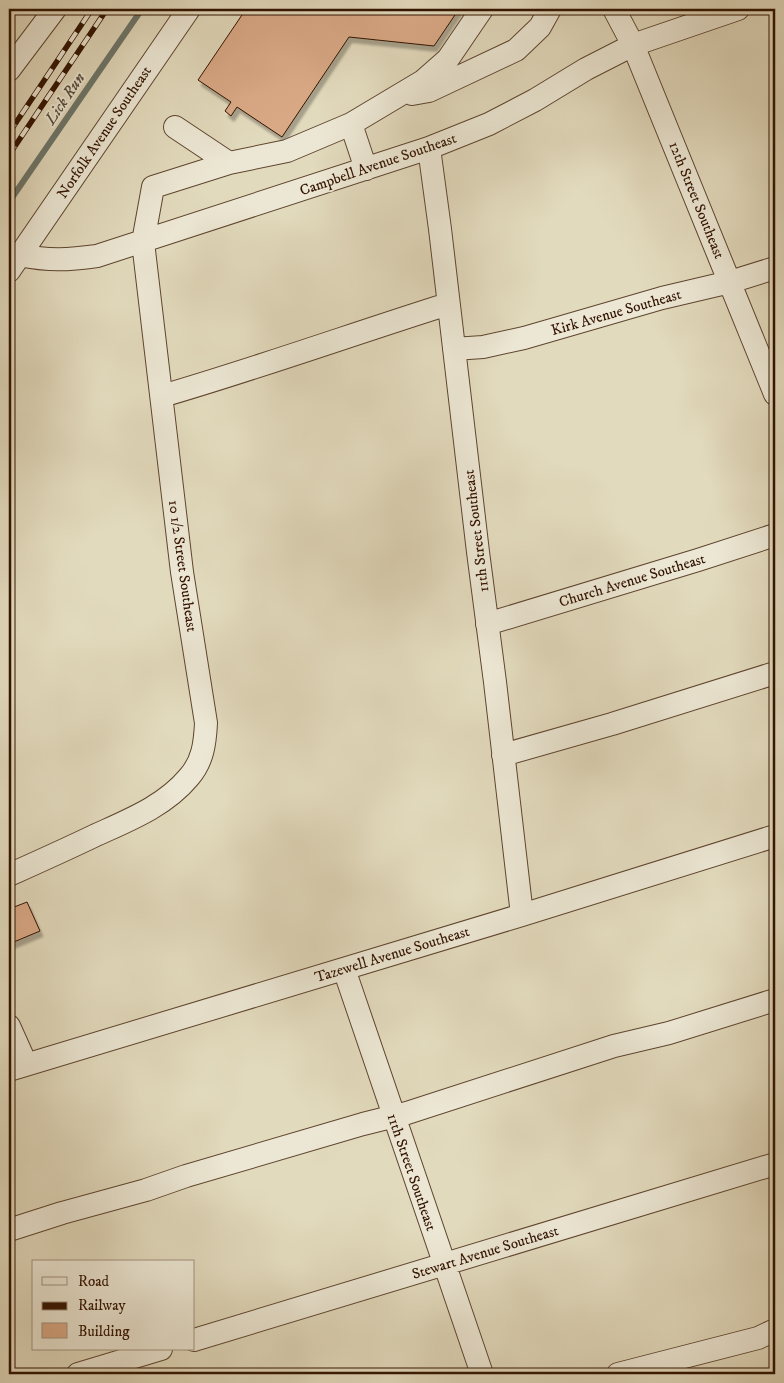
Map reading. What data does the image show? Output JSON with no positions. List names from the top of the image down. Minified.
{"streets":{"street":["Norfolk Avenue Southeast","Campbell Avenue Southeast","12th Street Southeast","Kirk Avenue Southeast","11th Street Southeast","10 1/2 Street Southeast","Church Avenue Southeast","Tazewell Avenue Southeast","Stewart Avenue Southeast"]},"crossings":[["Norfolk Avenue Southeast","Campbell Avenue Southeast"],["Campbell Avenue Southeast","12th Street Southeast"],["Campbell Avenue Southeast","11th Street Southeast"],["Campbell Avenue Southeast","10 1/2 Street Southeast"],["12th Street Southeast","Kirk Avenue Southeast"],["Kirk Avenue Southeast","11th Street Southeast"],["11th Street Southeast","Church Avenue Southeast"],["11th Street Southeast","Tazewell Avenue Southeast"],["11th Street Southeast","Stewart Avenue Southeast"]],"water":["Lick Run"],"legend":["Road","Railway","Building"]}
